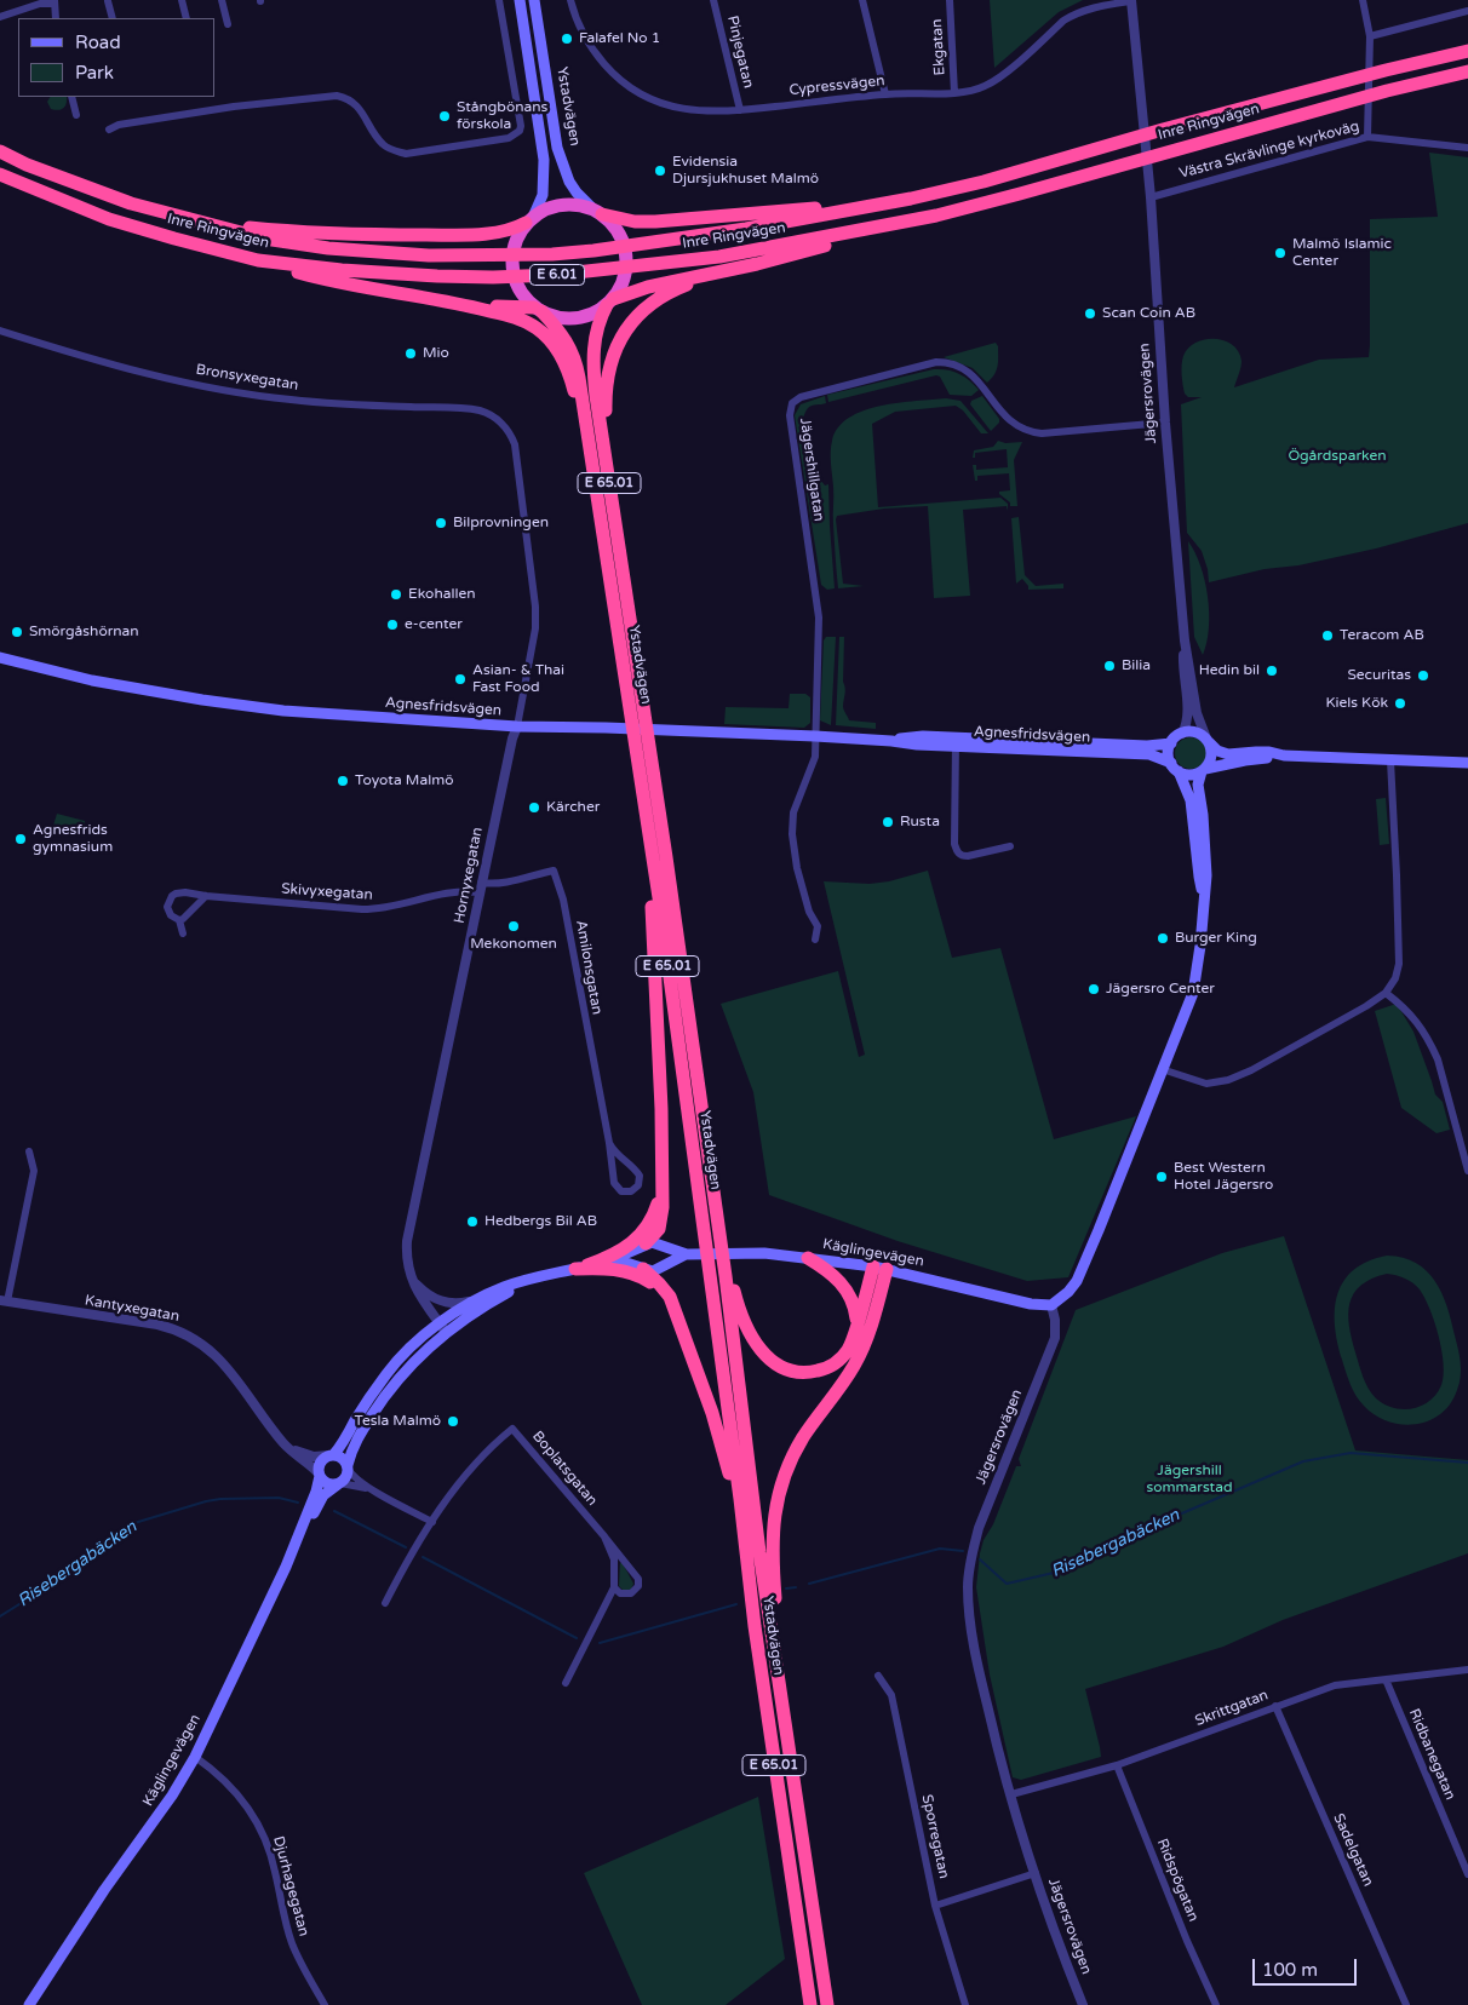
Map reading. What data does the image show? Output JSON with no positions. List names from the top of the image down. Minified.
{"streets":{"highway":["Ystadvägen","Inre Ringvägen","E 6.01","E 65.01"],"main road":["Agnesfridsvägen","Käglingevägen"],"street":["Ekgatan","Pinjegatan","Cypressvägen","Västra Skrävlinge kyrkoväg","Bronsyxegatan","Jägersrovägen","Jägershillgatan","Hornyxegatan","Skivyxegatan","Amilonsgatan","Kantyxegatan","Boplatsgatan","Skrittgatan","Ridbanegatan","Sporregatan","Sadelgatan","Ridspögatan","Djurhagegatan"]},"crossings":[["Ekgatan","Cypressvägen"],["Pinjegatan","Cypressvägen"],["Cypressvägen","Jägersrovägen"],["Västra Skrävlinge kyrkoväg","Jägersrovägen"],["Bronsyxegatan","Hornyxegatan"],["Jägersrovägen","Jägershillgatan"],["Jägersrovägen","Agnesfridsvägen"],["Jägersrovägen","Käglingevägen"],["Jägersrovägen","Skrittgatan"],["Jägershillgatan","Agnesfridsvägen"],["Agnesfridsvägen","Hornyxegatan"],["Hornyxegatan","Skivyxegatan"],["Hornyxegatan","Amilonsgatan"],["Hornyxegatan","Käglingevägen"],["Skivyxegatan","Amilonsgatan"],["Käglingevägen","Kantyxegatan"],["Käglingevägen","Djurhagegatan"],["Skrittgatan","Ridbanegatan"],["Skrittgatan","Sadelgatan"],["Skrittgatan","Ridspögatan"]],"water":["Risebergabäcken"],"parks":["Ögårdsparken","Jägershill sommarstad"],"places":["Falafel No 1","Stångbönans förskola","Evidensia Djursjukhuset Malmö","Malmö Islamic Center","Scan Coin AB","Mio","Bilprovningen","Ekohallen","e-center","Smörgåshörnan","Teracom AB","Bilia","Hedin bil","Securitas","Asian- & Thai Fast Food","Kiels Kök","Toyota Malmö","Kärcher","Rusta","Agnesfrids gymnasium","Mekonomen","Burger King","Jägersro Center","Best Western Hotel Jägersro","Hedbergs Bil AB","Tesla Malmö"],"legend":["Road","Park"],"scale_bar":"100 m"}
